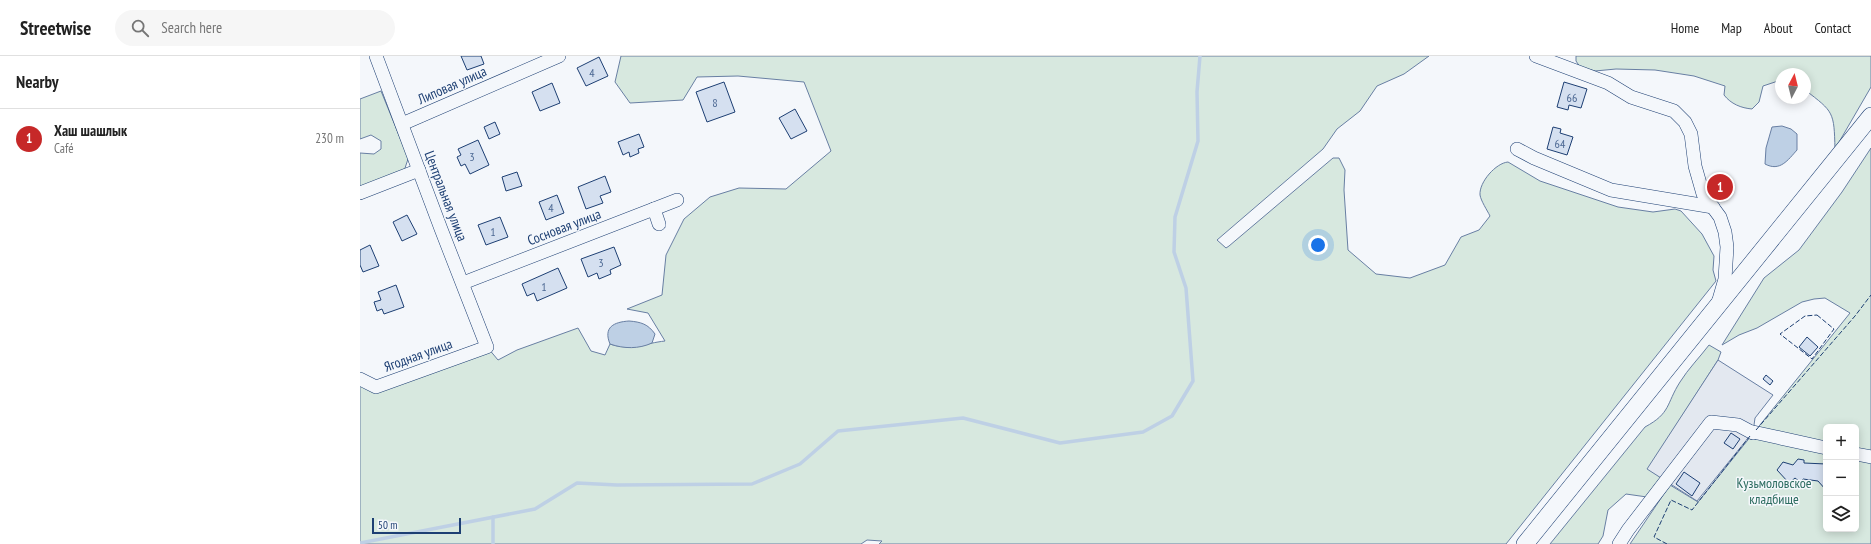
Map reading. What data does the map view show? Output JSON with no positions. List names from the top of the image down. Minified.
{"streets":{"street":["Липовая улица","Центральная улица","Сосновая улица","Ягодная улица"]},"crossings":[["Липовая улица","Центральная улица"],["Центральная улица","Сосновая улица"],["Центральная улица","Ягодная улица"]],"parks":["Кузьмоловское кладбище"],"house_numbers":["4","66","8","64","3","4","1","3","1"],"scale_bar":"50 m","north":"top","page":{"header":"Streetwise","search":"Search here","nav":["Home","Map","About","Contact"],"heading":"Nearby","list":[{"mark":"1","name":"Хаш шашлык","note":"Café","value":"230 m"}],"pins":"1","map_buttons":["+","−"],"scale":"50 m"}}
